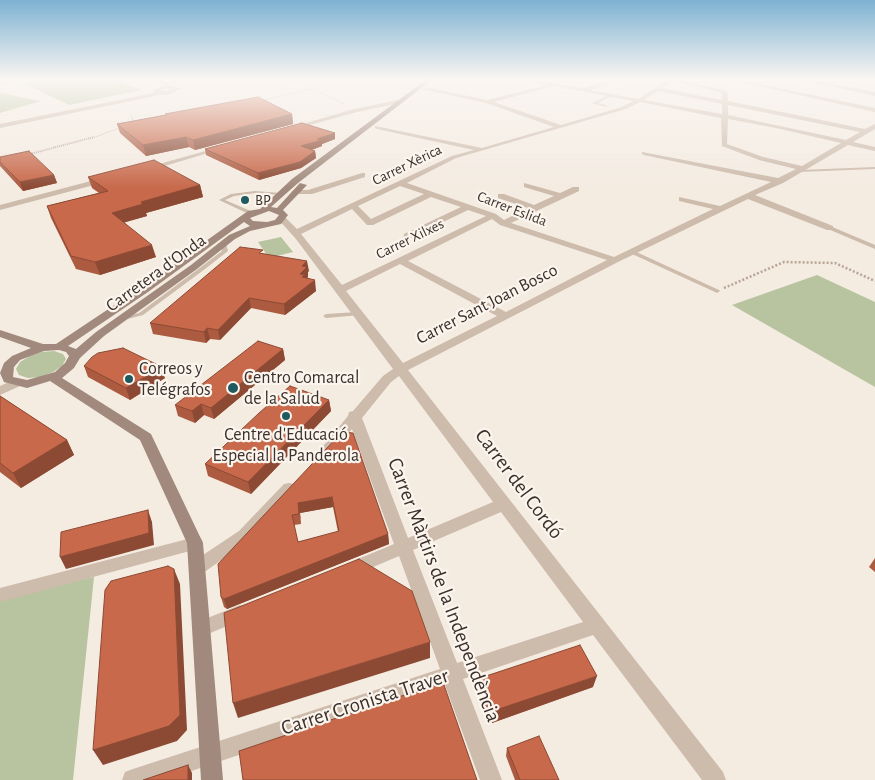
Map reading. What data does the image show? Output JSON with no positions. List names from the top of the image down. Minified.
{"streets":{"main road":["Carretera d'Onda"],"street":["Carrer Xèrica","Carrer Eslida","Carrer Xilxes","Carrer Sant Joan Bosco","Carrer del Cordó","Carrer Màrtirs de la Independència","Carrer Cronista Traver"]},"crossings":[["Carrer Xèrica","Carrer Eslida"],["Carrer Xèrica","Carrer del Cordó"],["Carrer Eslida","Carrer Xilxes"],["Carrer Eslida","Carrer Sant Joan Bosco"],["Carrer Xilxes","Carrer del Cordó"],["Carretera d'Onda","Carrer del Cordó"],["Carrer Sant Joan Bosco","Carrer del Cordó"],["Carrer Sant Joan Bosco","Carrer Màrtirs de la Independència"],["Carrer del Cordó","Carrer Cronista Traver"],["Carrer Màrtirs de la Independència","Carrer Cronista Traver"]],"places":["BP","Correos y Telégrafos","Centro Comarcal de la Salud","Centre d'Educació Especial la Panderola"]}
